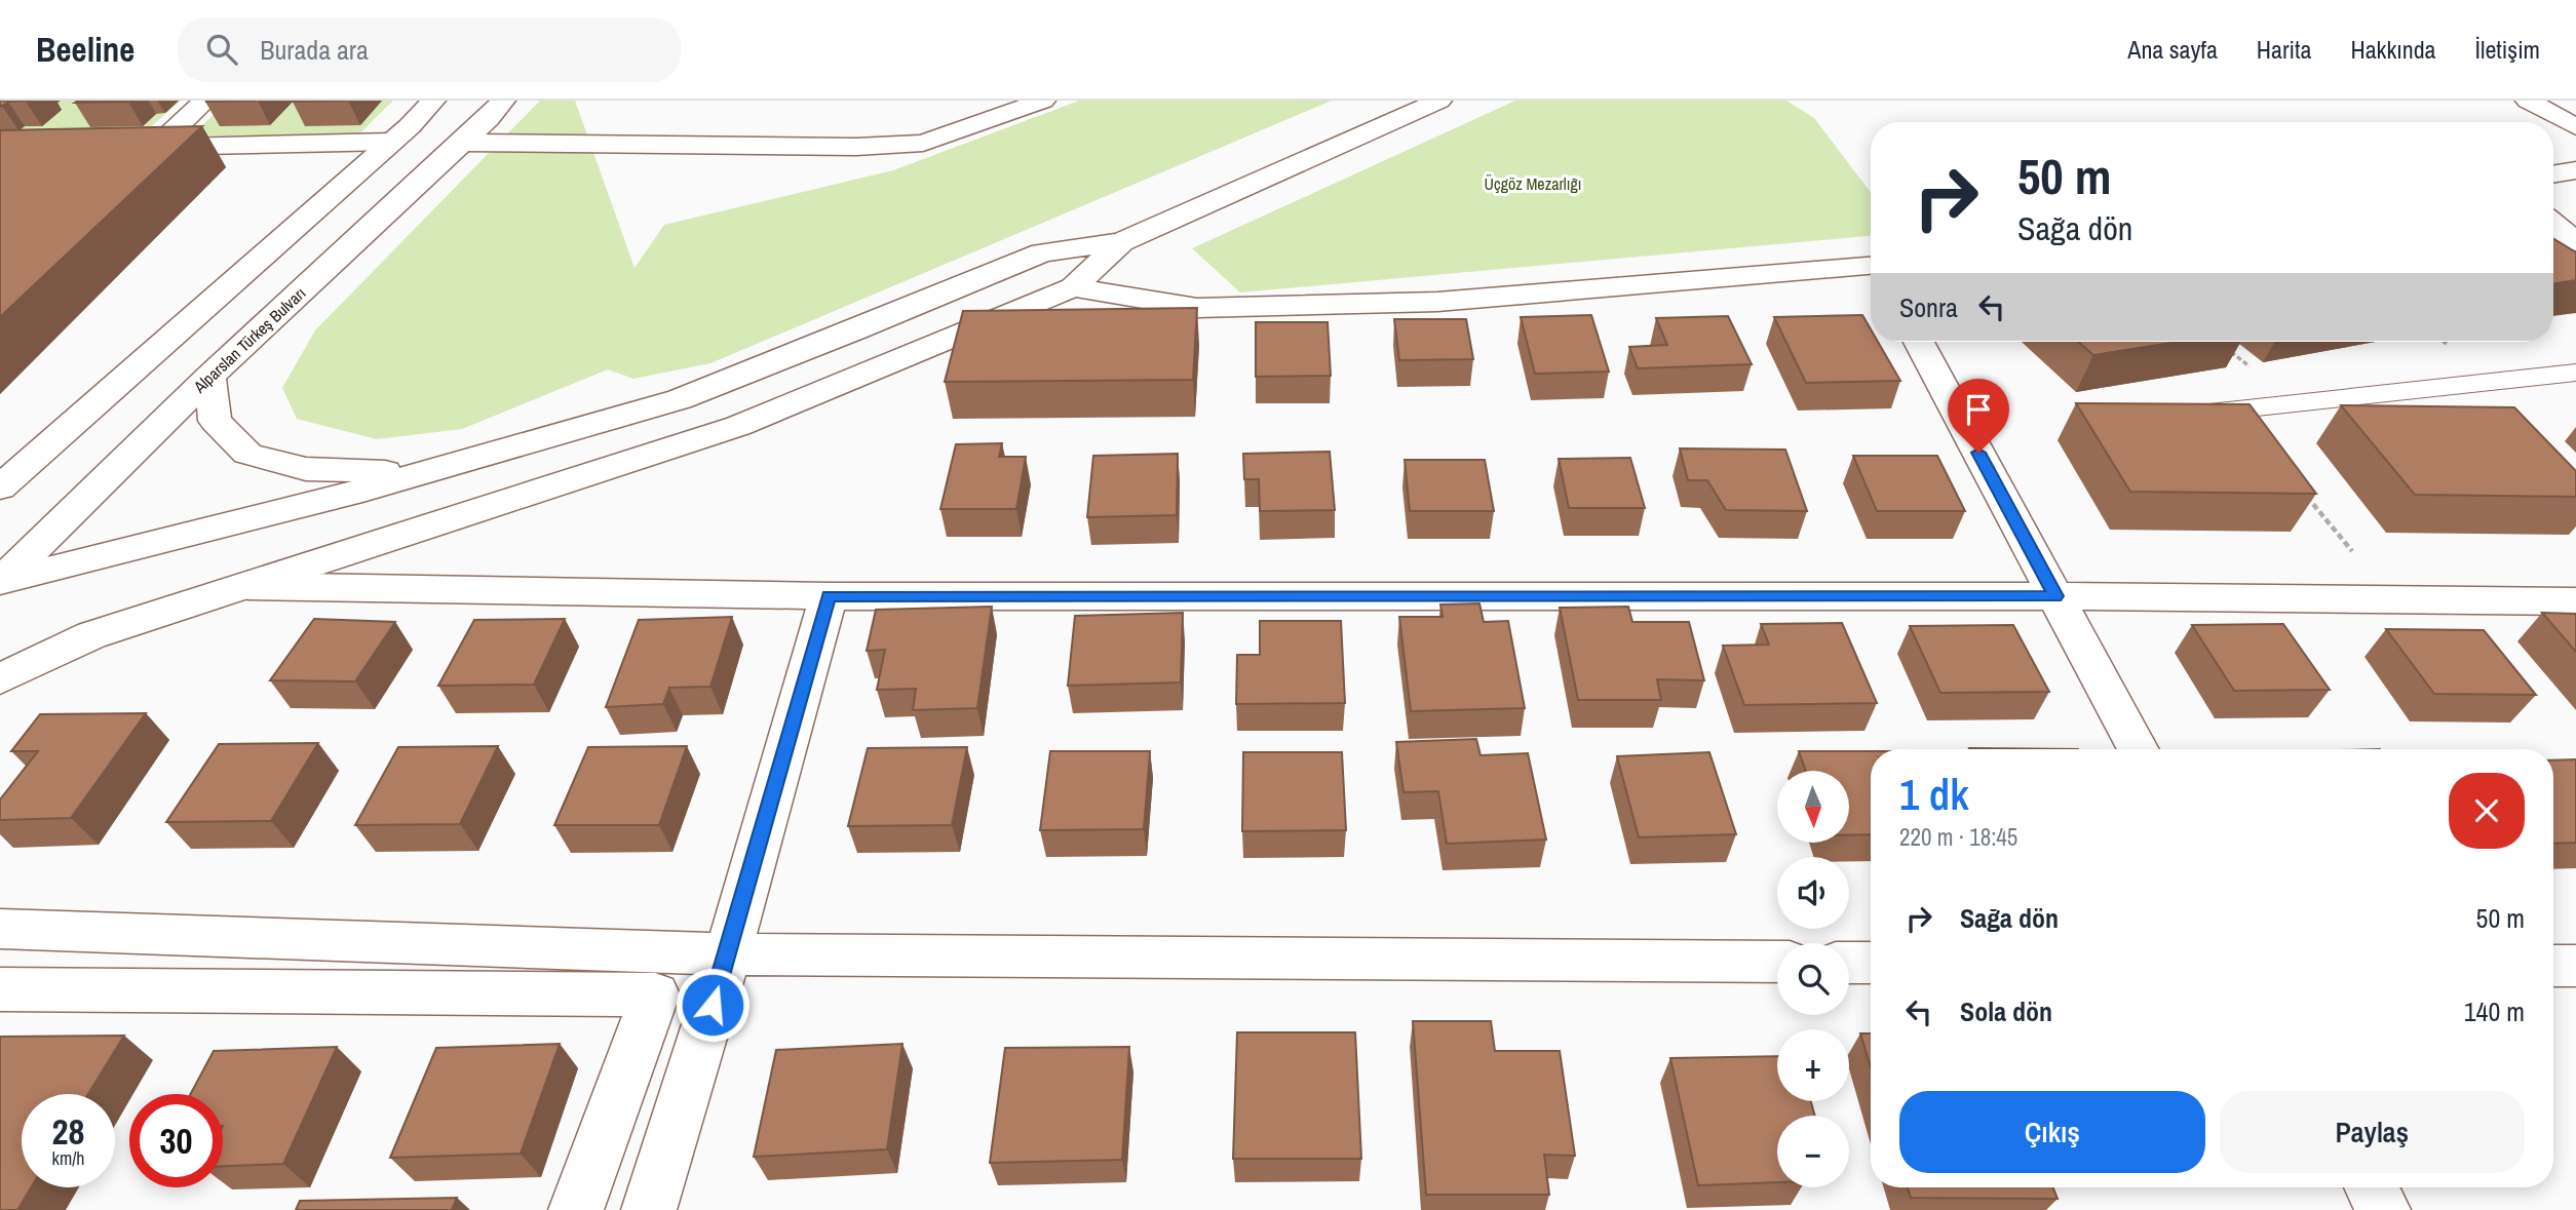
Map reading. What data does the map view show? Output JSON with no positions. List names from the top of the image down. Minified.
{"streets":{"street":["Alparslan Türkeş Bulvarı"]},"parks":["Üçgöz Mezarlığı"],"north":"bottom","page":{"header":"Beeline","search":"Burada ara","nav":["Ana sayfa","Harita","Hakkında","İletişim"],"turn":["50 m","Sağa dön"],"then":"Sonra","heading":["1 dk","220 m · 18:45"],"map_buttons":["+","−"],"list":[{"name":"Sağa dön","value":"50 m"},{"name":"Sola dön","value":"140 m"}],"buttons":["Çıkış","Paylaş"],"speed":"28 km/h","limit":"30"}}
